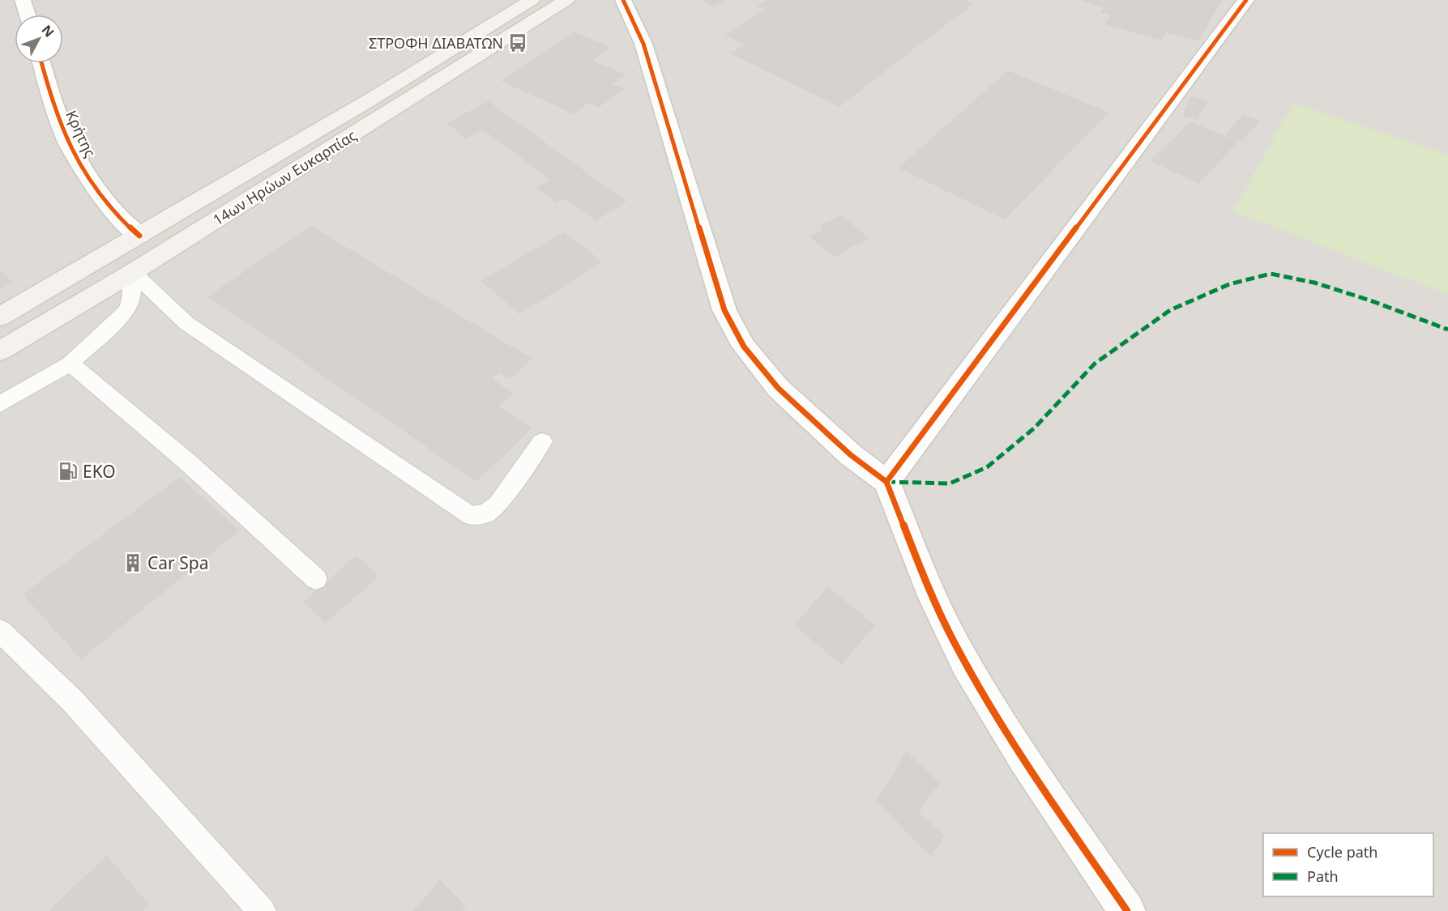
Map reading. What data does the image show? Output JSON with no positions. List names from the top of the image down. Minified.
{"streets":{"main road":["14ων Ηρώων Ευκαρπίας"],"street":["Κρήτης"]},"crossings":[["Κρήτης","14ων Ηρώων Ευκαρπίας"]],"places":{"bus stop":["ΣΤΡΟΦΗ ΔΙΑΒΑΤΩΝ"],"fuel station":["ΕΚΟ"],"building":["Car Spa"]},"legend":["Cycle path","Path"],"north":"top right"}
